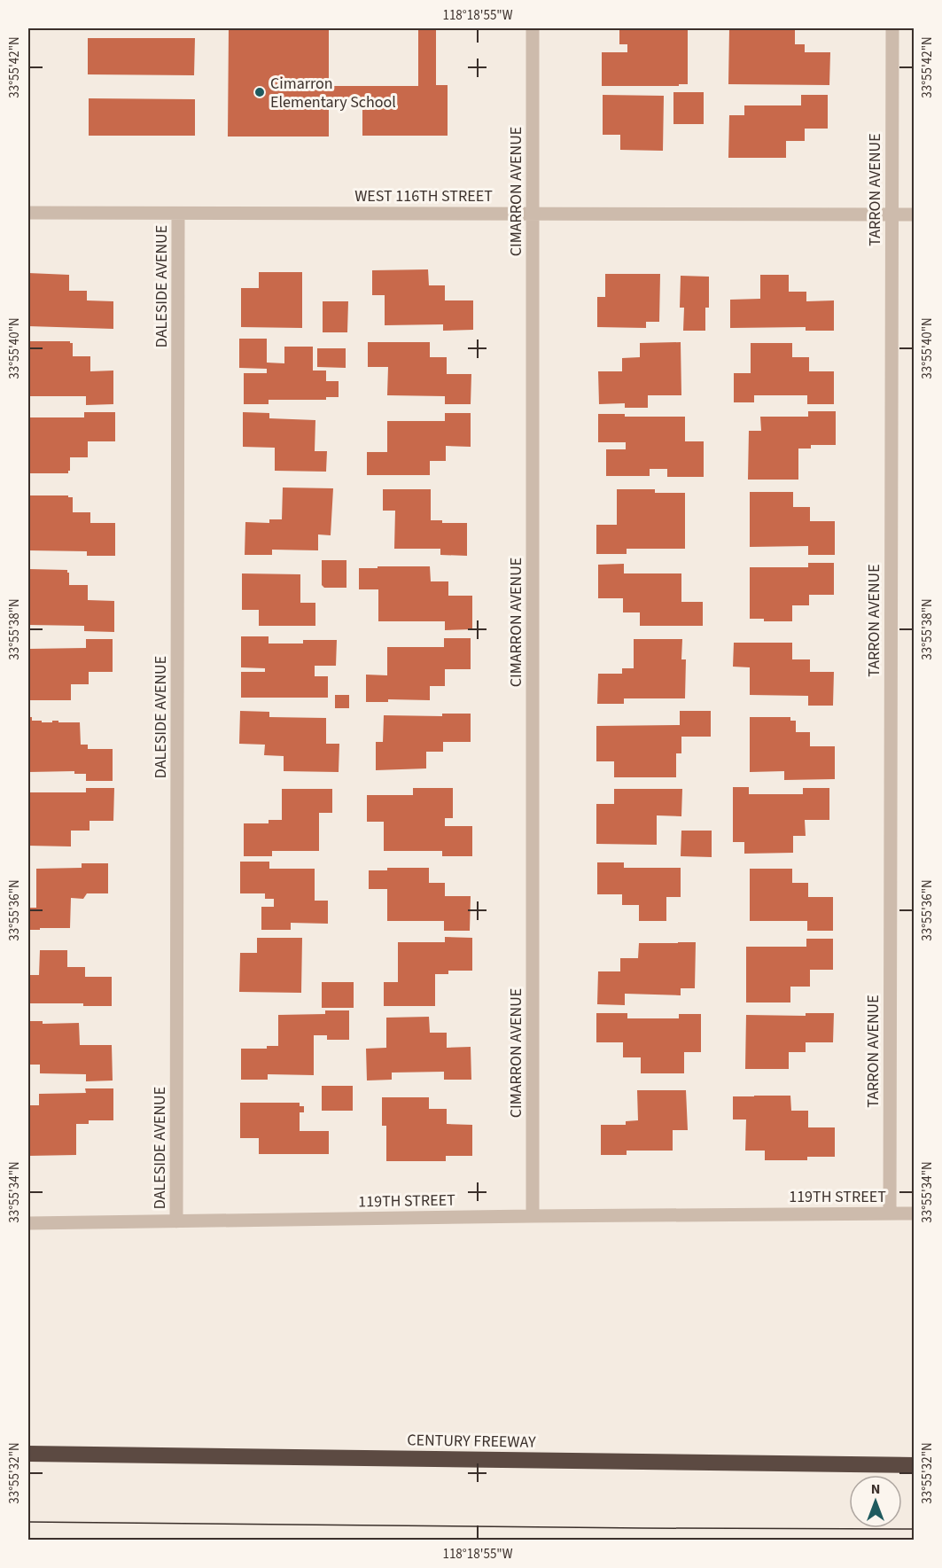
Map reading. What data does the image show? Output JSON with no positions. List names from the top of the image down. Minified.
{"streets":{"highway":["CENTURY FREEWAY"],"street":["TARRON AVENUE","CIMARRON AVENUE","WEST 116TH STREET","DALESIDE AVENUE","119TH STREET"]},"crossings":[["TARRON AVENUE","WEST 116TH STREET"],["TARRON AVENUE","119TH STREET"],["CIMARRON AVENUE","WEST 116TH STREET"],["CIMARRON AVENUE","119TH STREET"],["WEST 116TH STREET","DALESIDE AVENUE"],["DALESIDE AVENUE","119TH STREET"]],"places":["Cimarron Elementary School"],"north":"top","coordinates":["118°18'55\"W","33°55'42\"N","33°55'40\"N","33°55'38\"N","33°55'36\"N","33°55'34\"N","33°55'32\"N"]}
